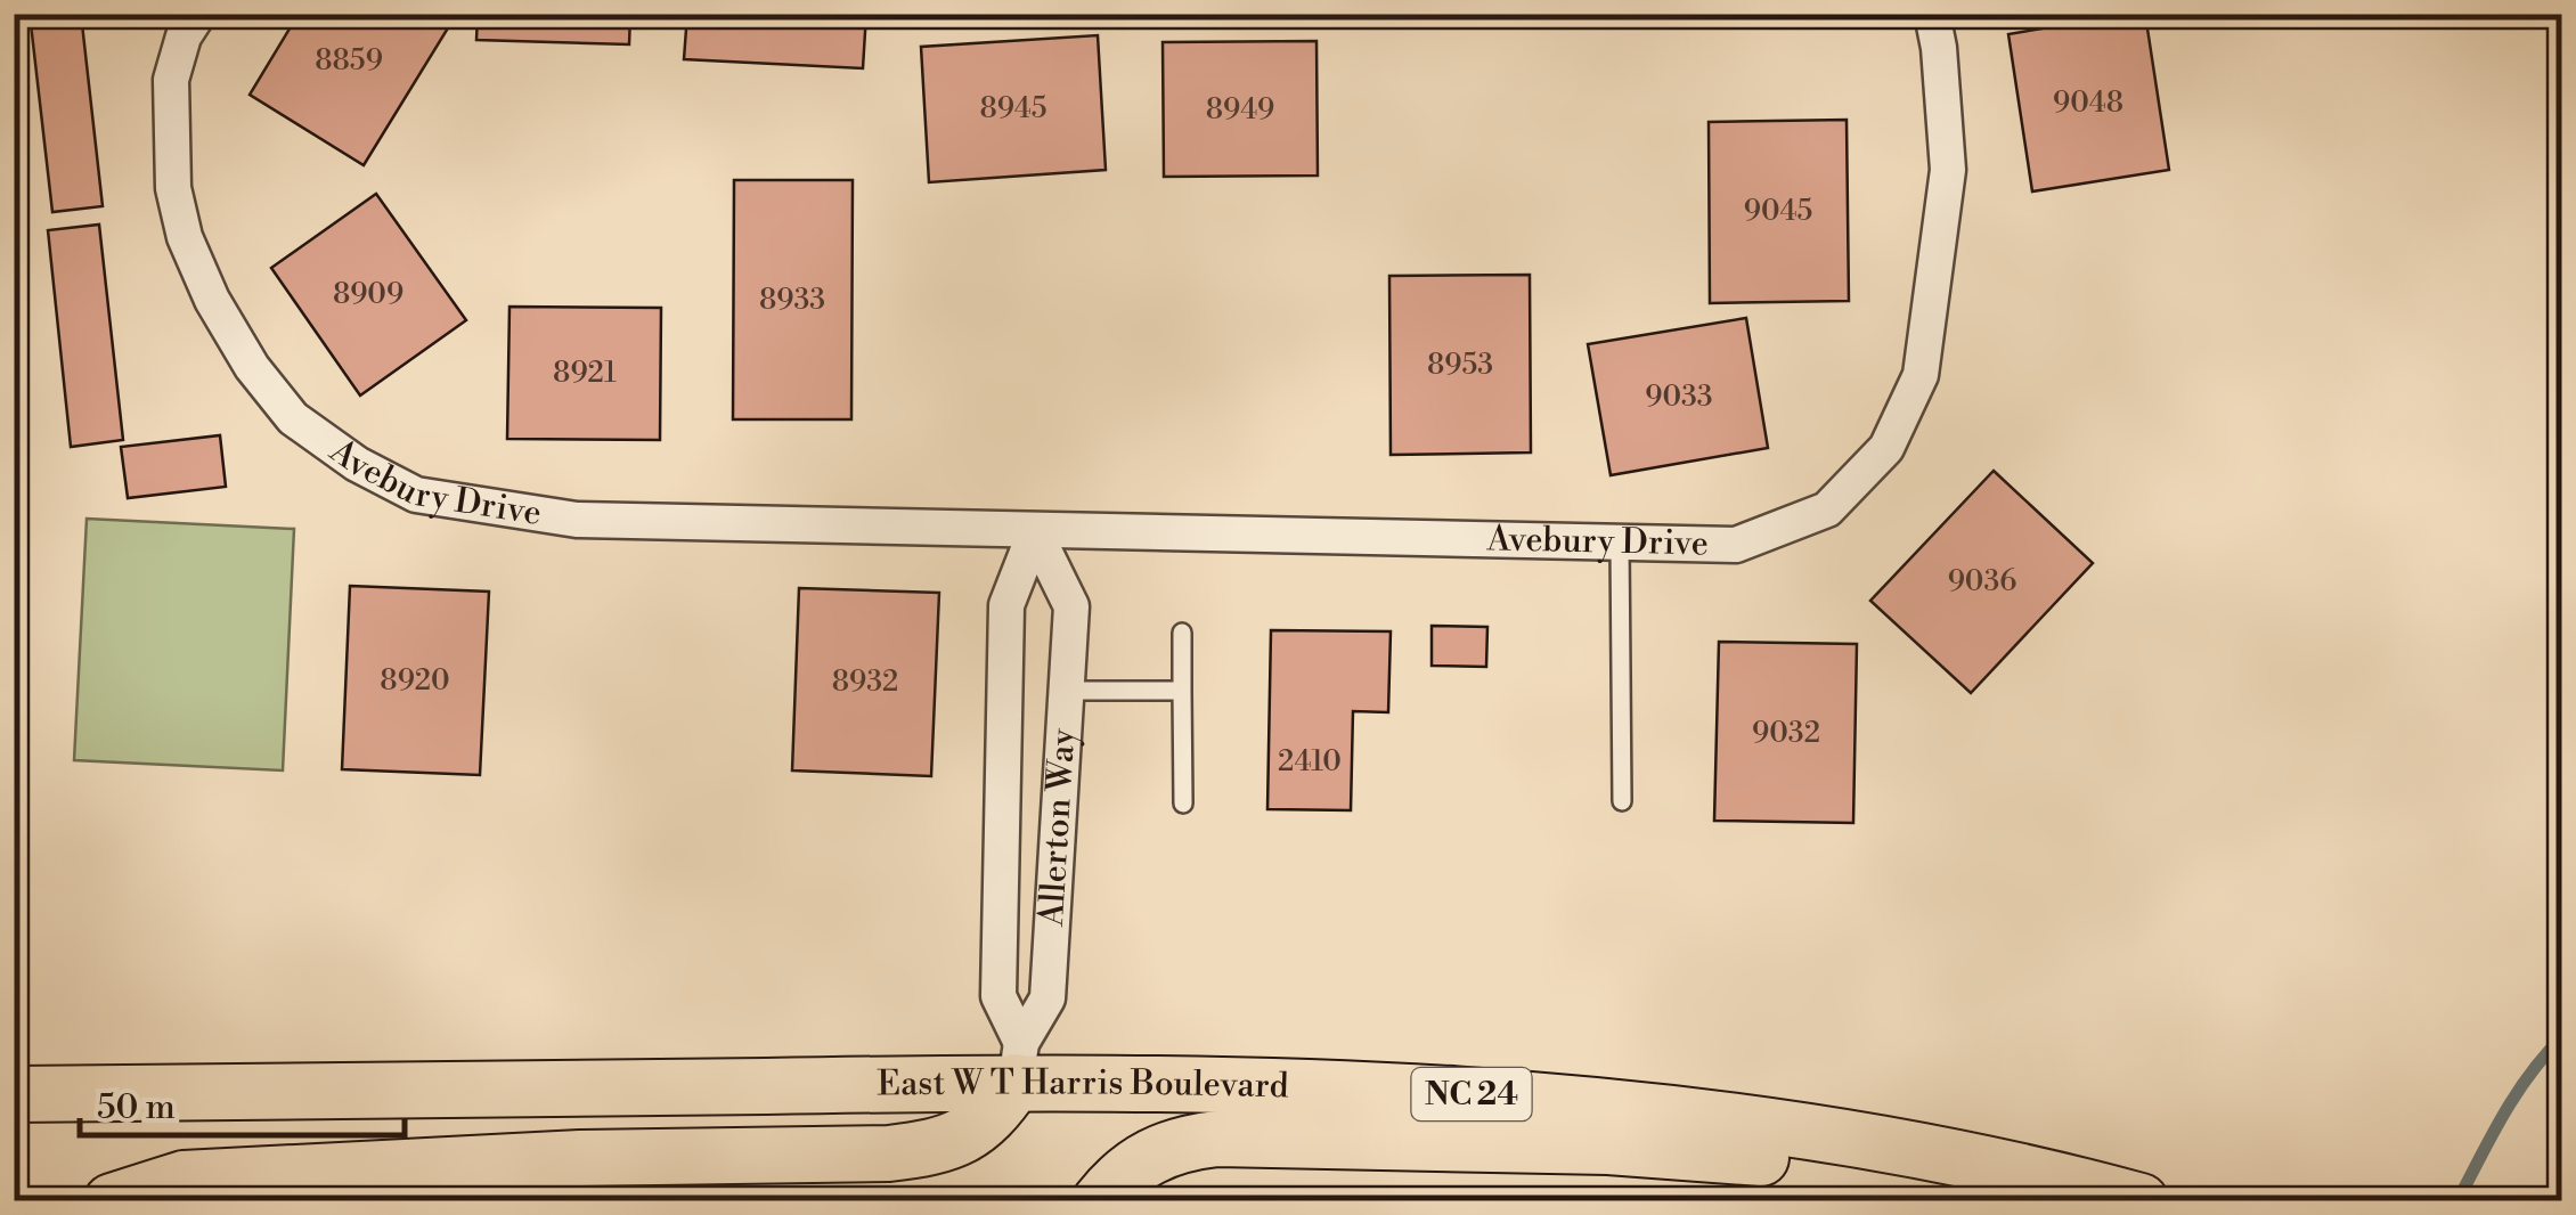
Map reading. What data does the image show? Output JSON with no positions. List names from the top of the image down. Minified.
{"streets":{"main road":["East W T Harris Boulevard","NC 24"],"street":["Avebury Drive","Allerton Way"]},"crossings":[["Avebury Drive","Allerton Way"],["Allerton Way","East W T Harris Boulevard"]],"house_numbers":["8859","9048","8945","8949","9045","8909","8933","8953","8921","9033","9036","8920","8932","9032","2410"],"scale_bar":"50 m"}
